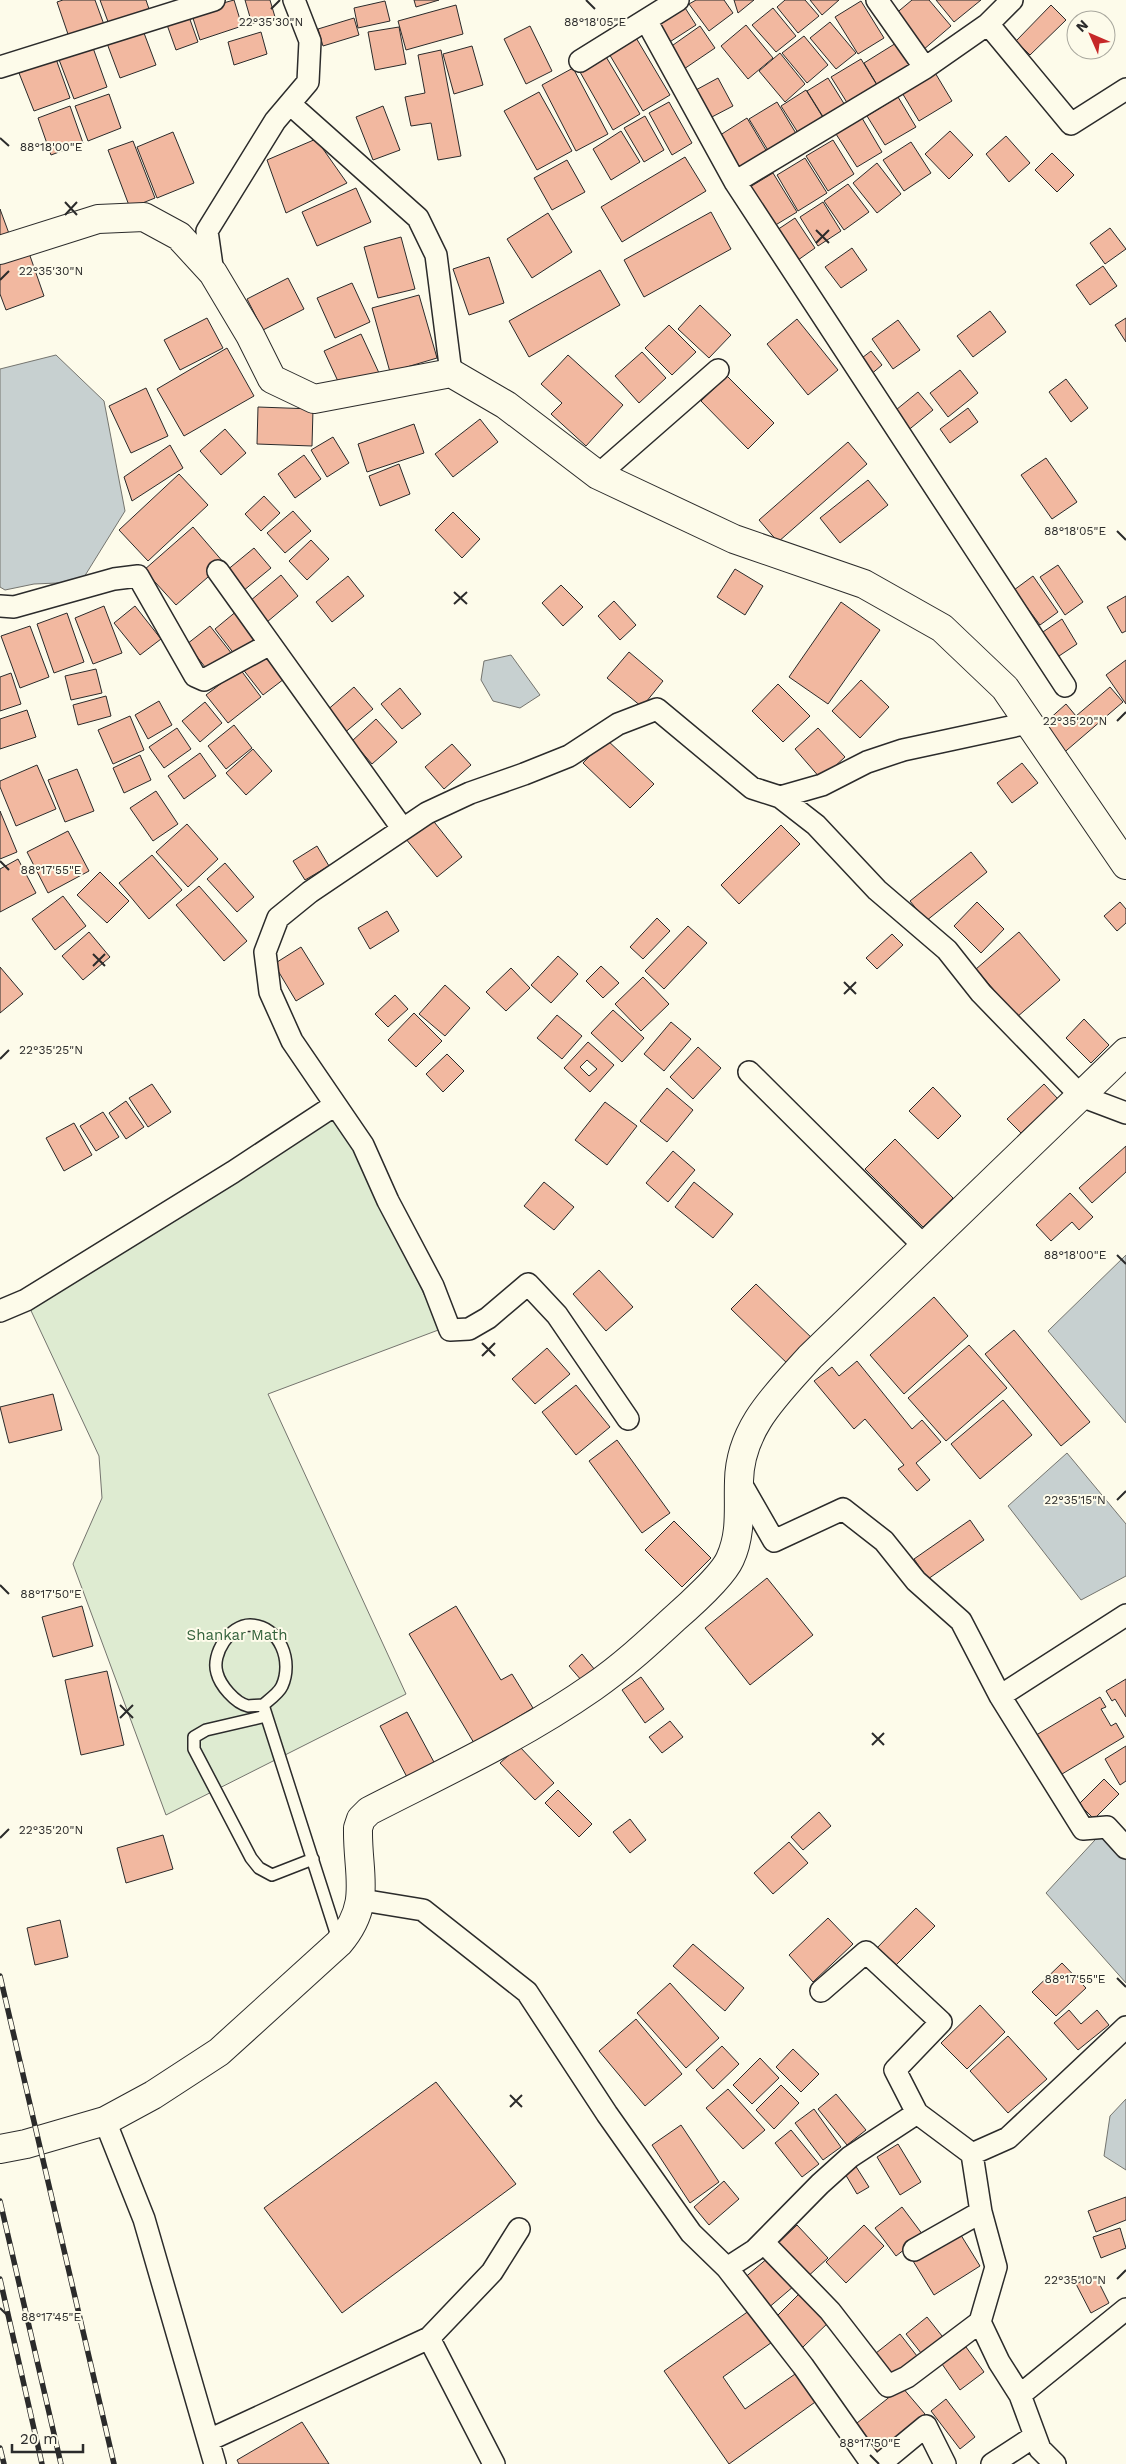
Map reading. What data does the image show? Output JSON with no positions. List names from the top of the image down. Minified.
{"parks":["Shankar Math"],"scale_bar":"20 m","north":"top left","coordinates":["22°35'30\"N","88°18'05\"E","88°18'00\"E","22°35'20\"N","88°17'55\"E","22°35'25\"N","22°35'15\"N","88°17'50\"E","22°35'10\"N","88°17'45\"E"]}
